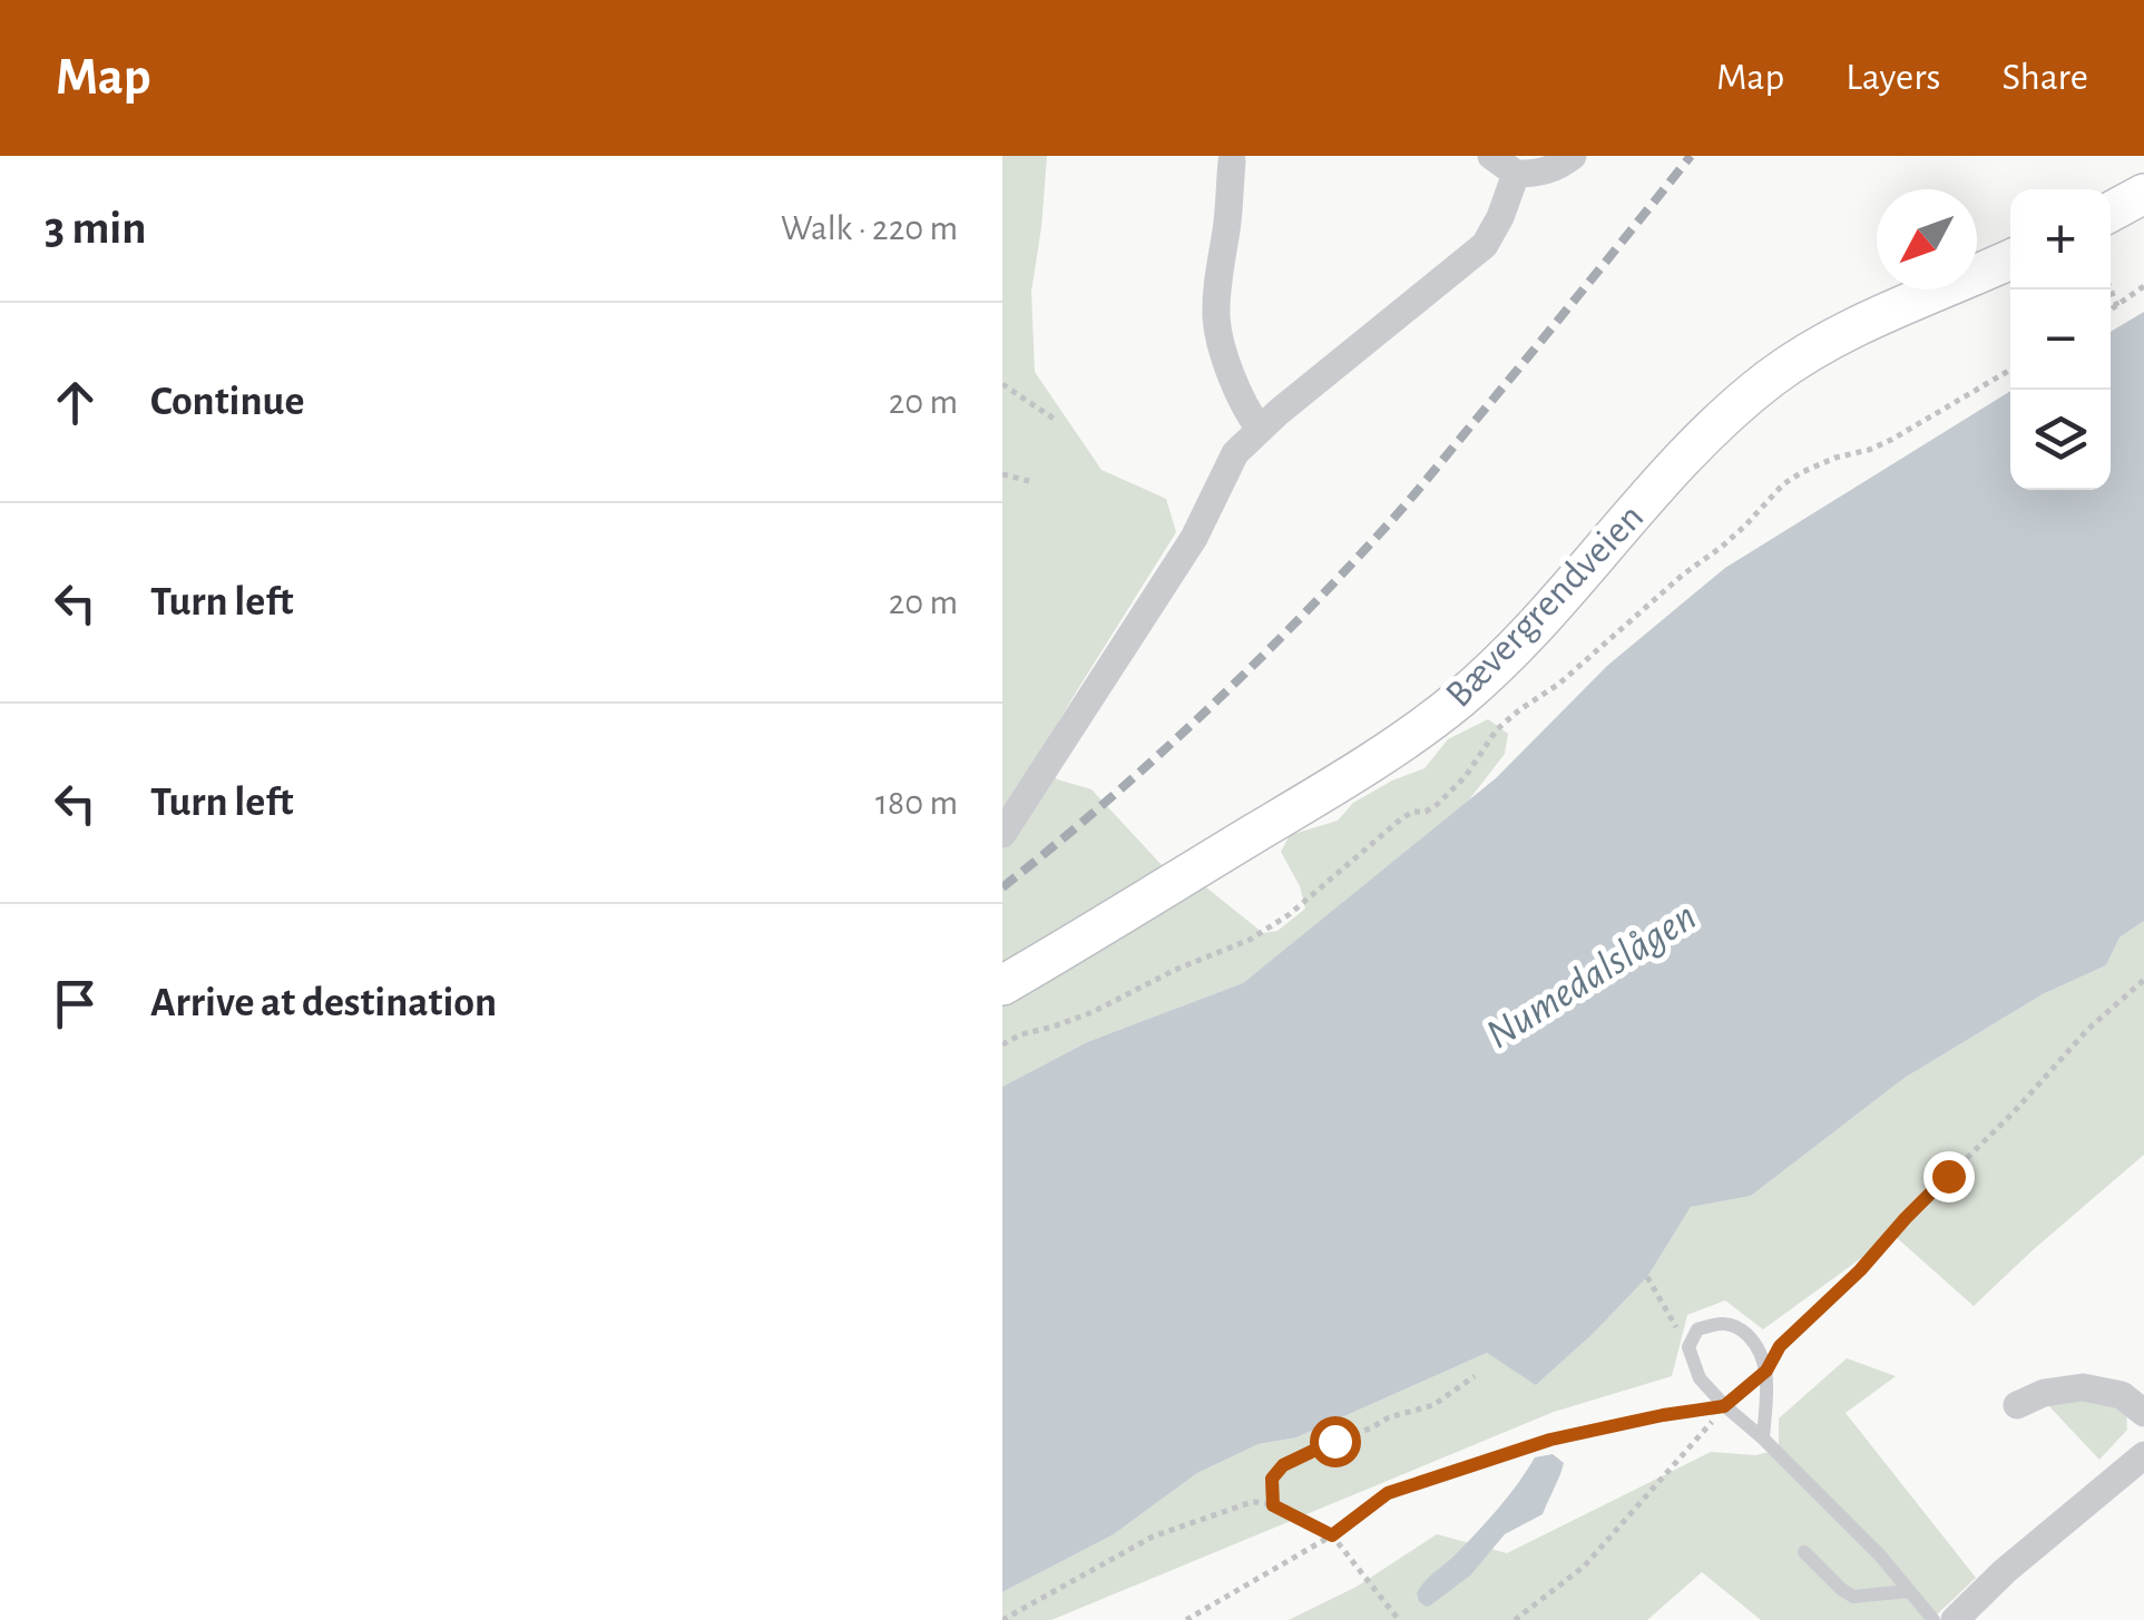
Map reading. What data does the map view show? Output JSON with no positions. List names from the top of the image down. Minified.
{"streets":{"main road":["Bævergrendveien"]},"water":["Numedalslågen"],"north":"bottom left","page":{"header":"Map","nav":["Map","Layers","Share"],"heading":["3 min","Walk · 220 m"],"map_buttons":["+","−"],"list":[["Continue","20 m"],["Turn left","20 m"],["Turn left","180 m"],"Arrive at destination"]}}
